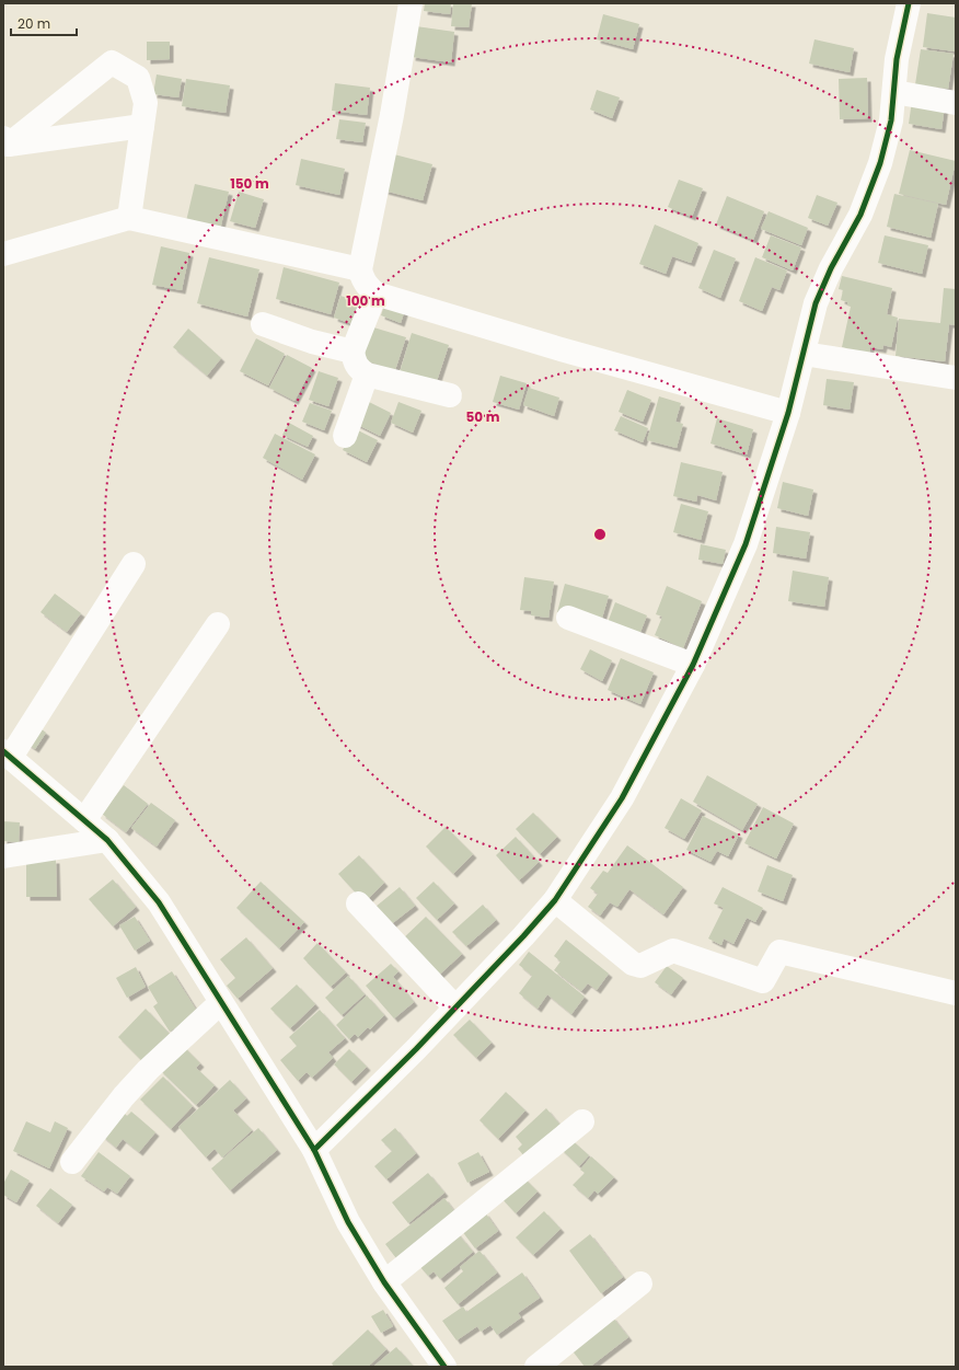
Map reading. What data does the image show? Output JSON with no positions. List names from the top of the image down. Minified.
{"scale_bar":"20 m","rings":["150 m","100 m","50 m"]}
